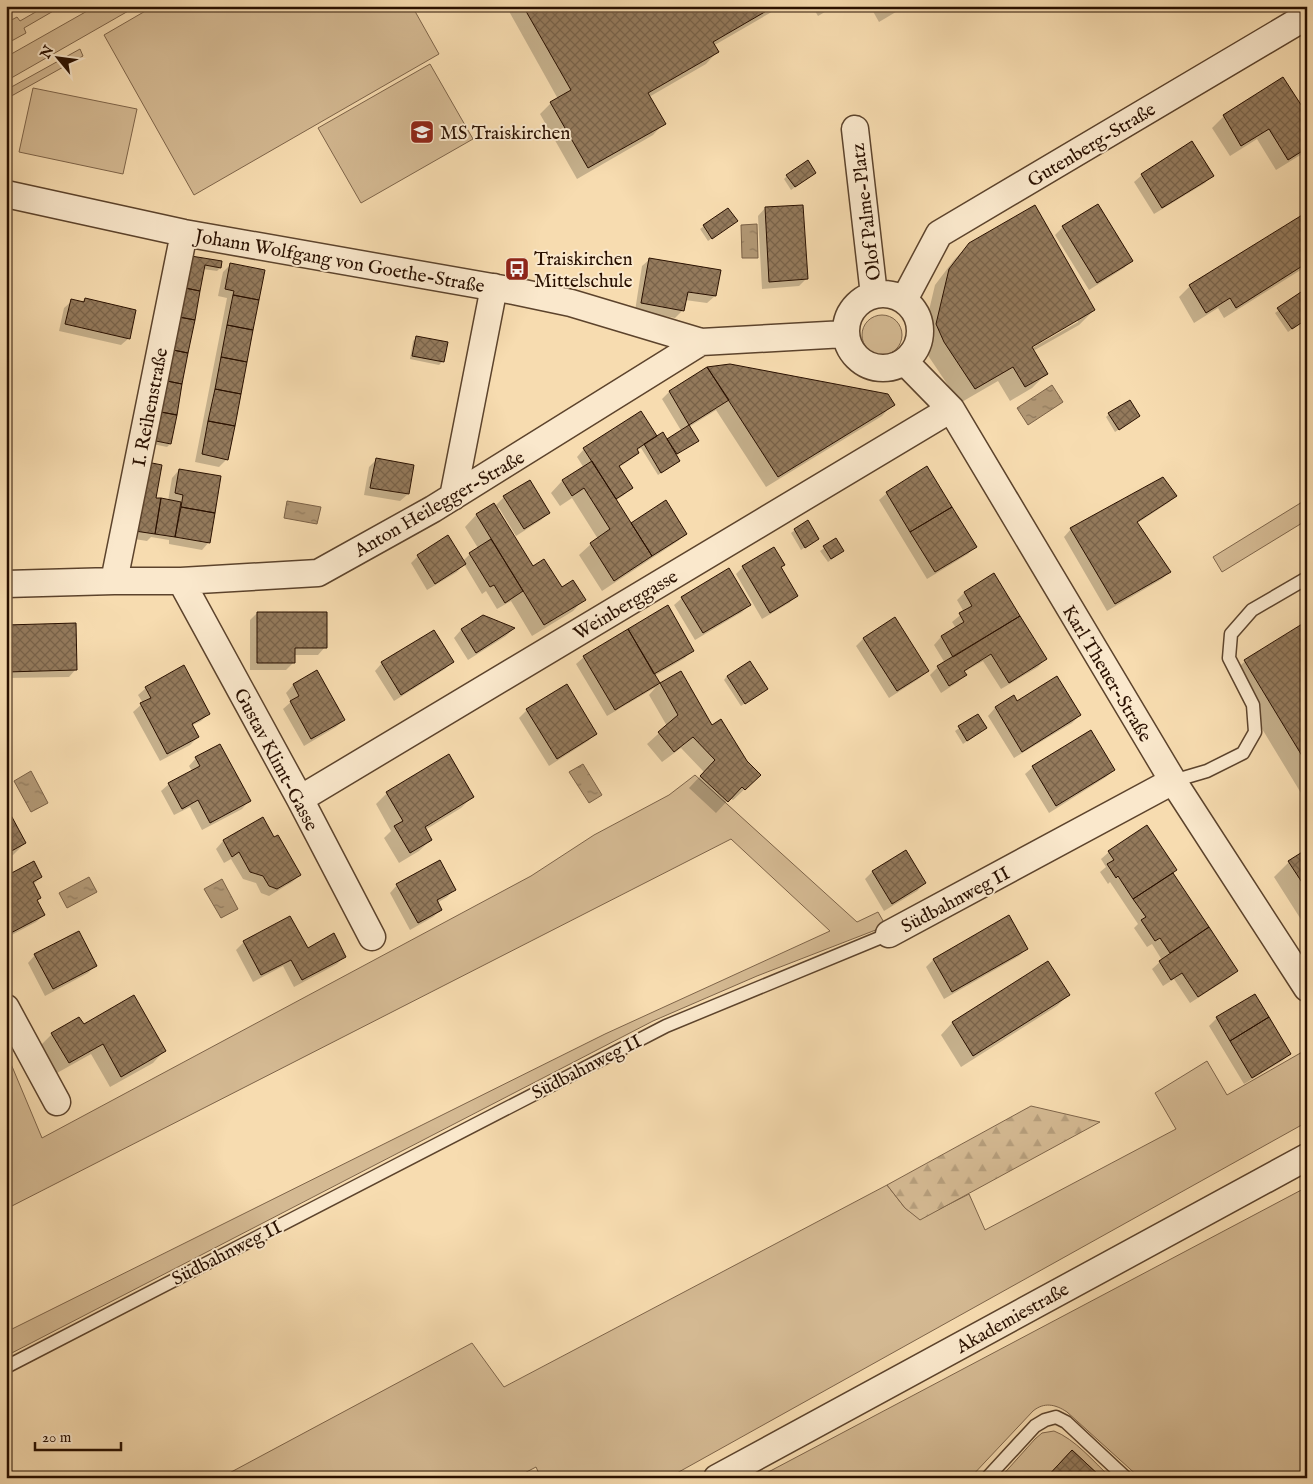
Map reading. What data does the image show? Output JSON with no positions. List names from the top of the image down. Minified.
{"streets":{"street":["Gutenberg-Straße","Olof Palme-Platz","Johann Wolfgang von Goethe-Straße","I. Reihenstraße","Anton Heilegger-Straße","Weinberggasse","Karl Theuer-Straße","Gustav Klimt-Gasse","Südbahnweg II","Akademiestraße"]},"crossings":[["Gutenberg-Straße","Olof Palme-Platz"],["Gutenberg-Straße","Anton Heilegger-Straße"],["Gutenberg-Straße","Karl Theuer-Straße"],["Olof Palme-Platz","Anton Heilegger-Straße"],["Olof Palme-Platz","Karl Theuer-Straße"],["Johann Wolfgang von Goethe-Straße","I. Reihenstraße"],["Johann Wolfgang von Goethe-Straße","Anton Heilegger-Straße"],["I. Reihenstraße","Anton Heilegger-Straße"],["Anton Heilegger-Straße","Karl Theuer-Straße"],["Anton Heilegger-Straße","Gustav Klimt-Gasse"],["Weinberggasse","Karl Theuer-Straße"],["Weinberggasse","Gustav Klimt-Gasse"],["Karl Theuer-Straße","Südbahnweg II"]],"places":{"school or university":["MS Traiskirchen"],"bus stop":["Traiskirchen Mittelschule"]},"scale_bar":"20 m","north":"top left"}
